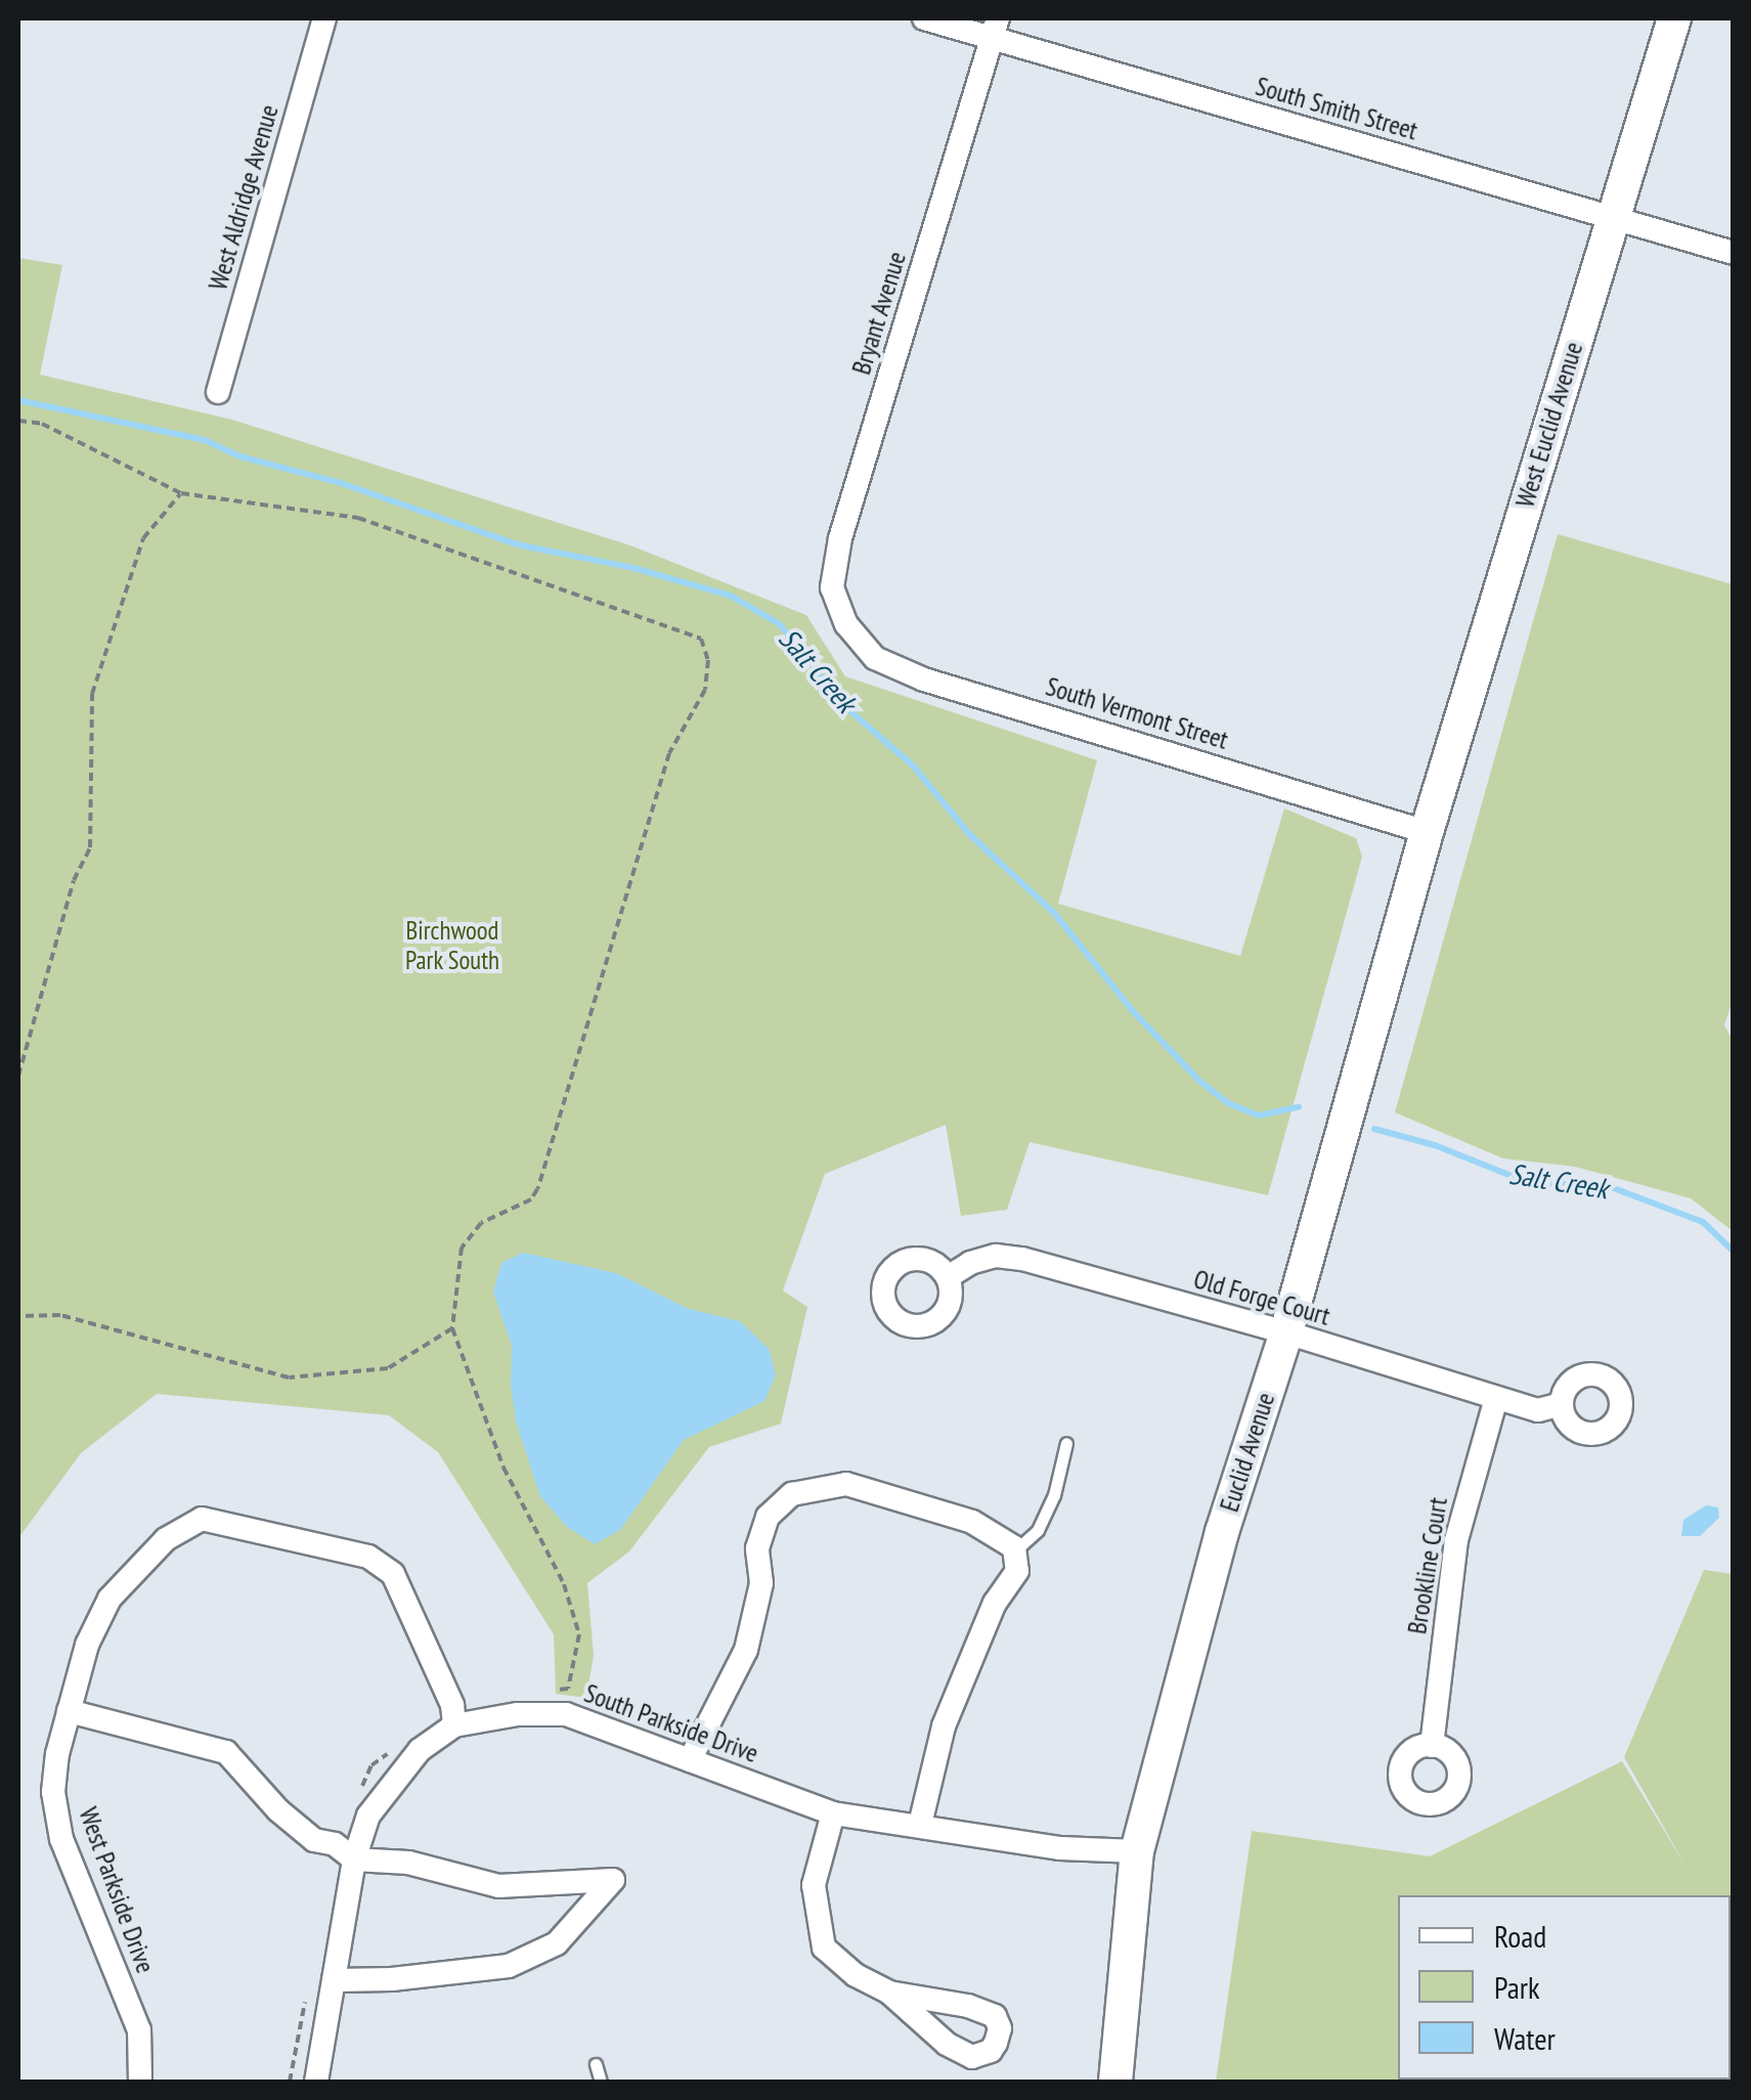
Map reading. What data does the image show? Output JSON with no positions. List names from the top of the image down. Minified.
{"streets":{"main road":["West Euclid Avenue","Euclid Avenue"],"street":["South Smith Street","West Aldridge Avenue","Bryant Avenue","South Vermont Street","Old Forge Court","Brookline Court","South Parkside Drive","West Parkside Drive"]},"crossings":[["South Smith Street","Bryant Avenue"],["South Smith Street","West Euclid Avenue"],["Bryant Avenue","South Vermont Street"],["West Euclid Avenue","South Vermont Street"],["West Euclid Avenue","Euclid Avenue"],["South Vermont Street","Euclid Avenue"],["Old Forge Court","Euclid Avenue"],["Old Forge Court","Brookline Court"],["Euclid Avenue","South Parkside Drive"],["South Parkside Drive","West Parkside Drive"]],"water":["Salt Creek"],"parks":["Birchwood Park South"],"legend":["Road","Park","Water"]}
